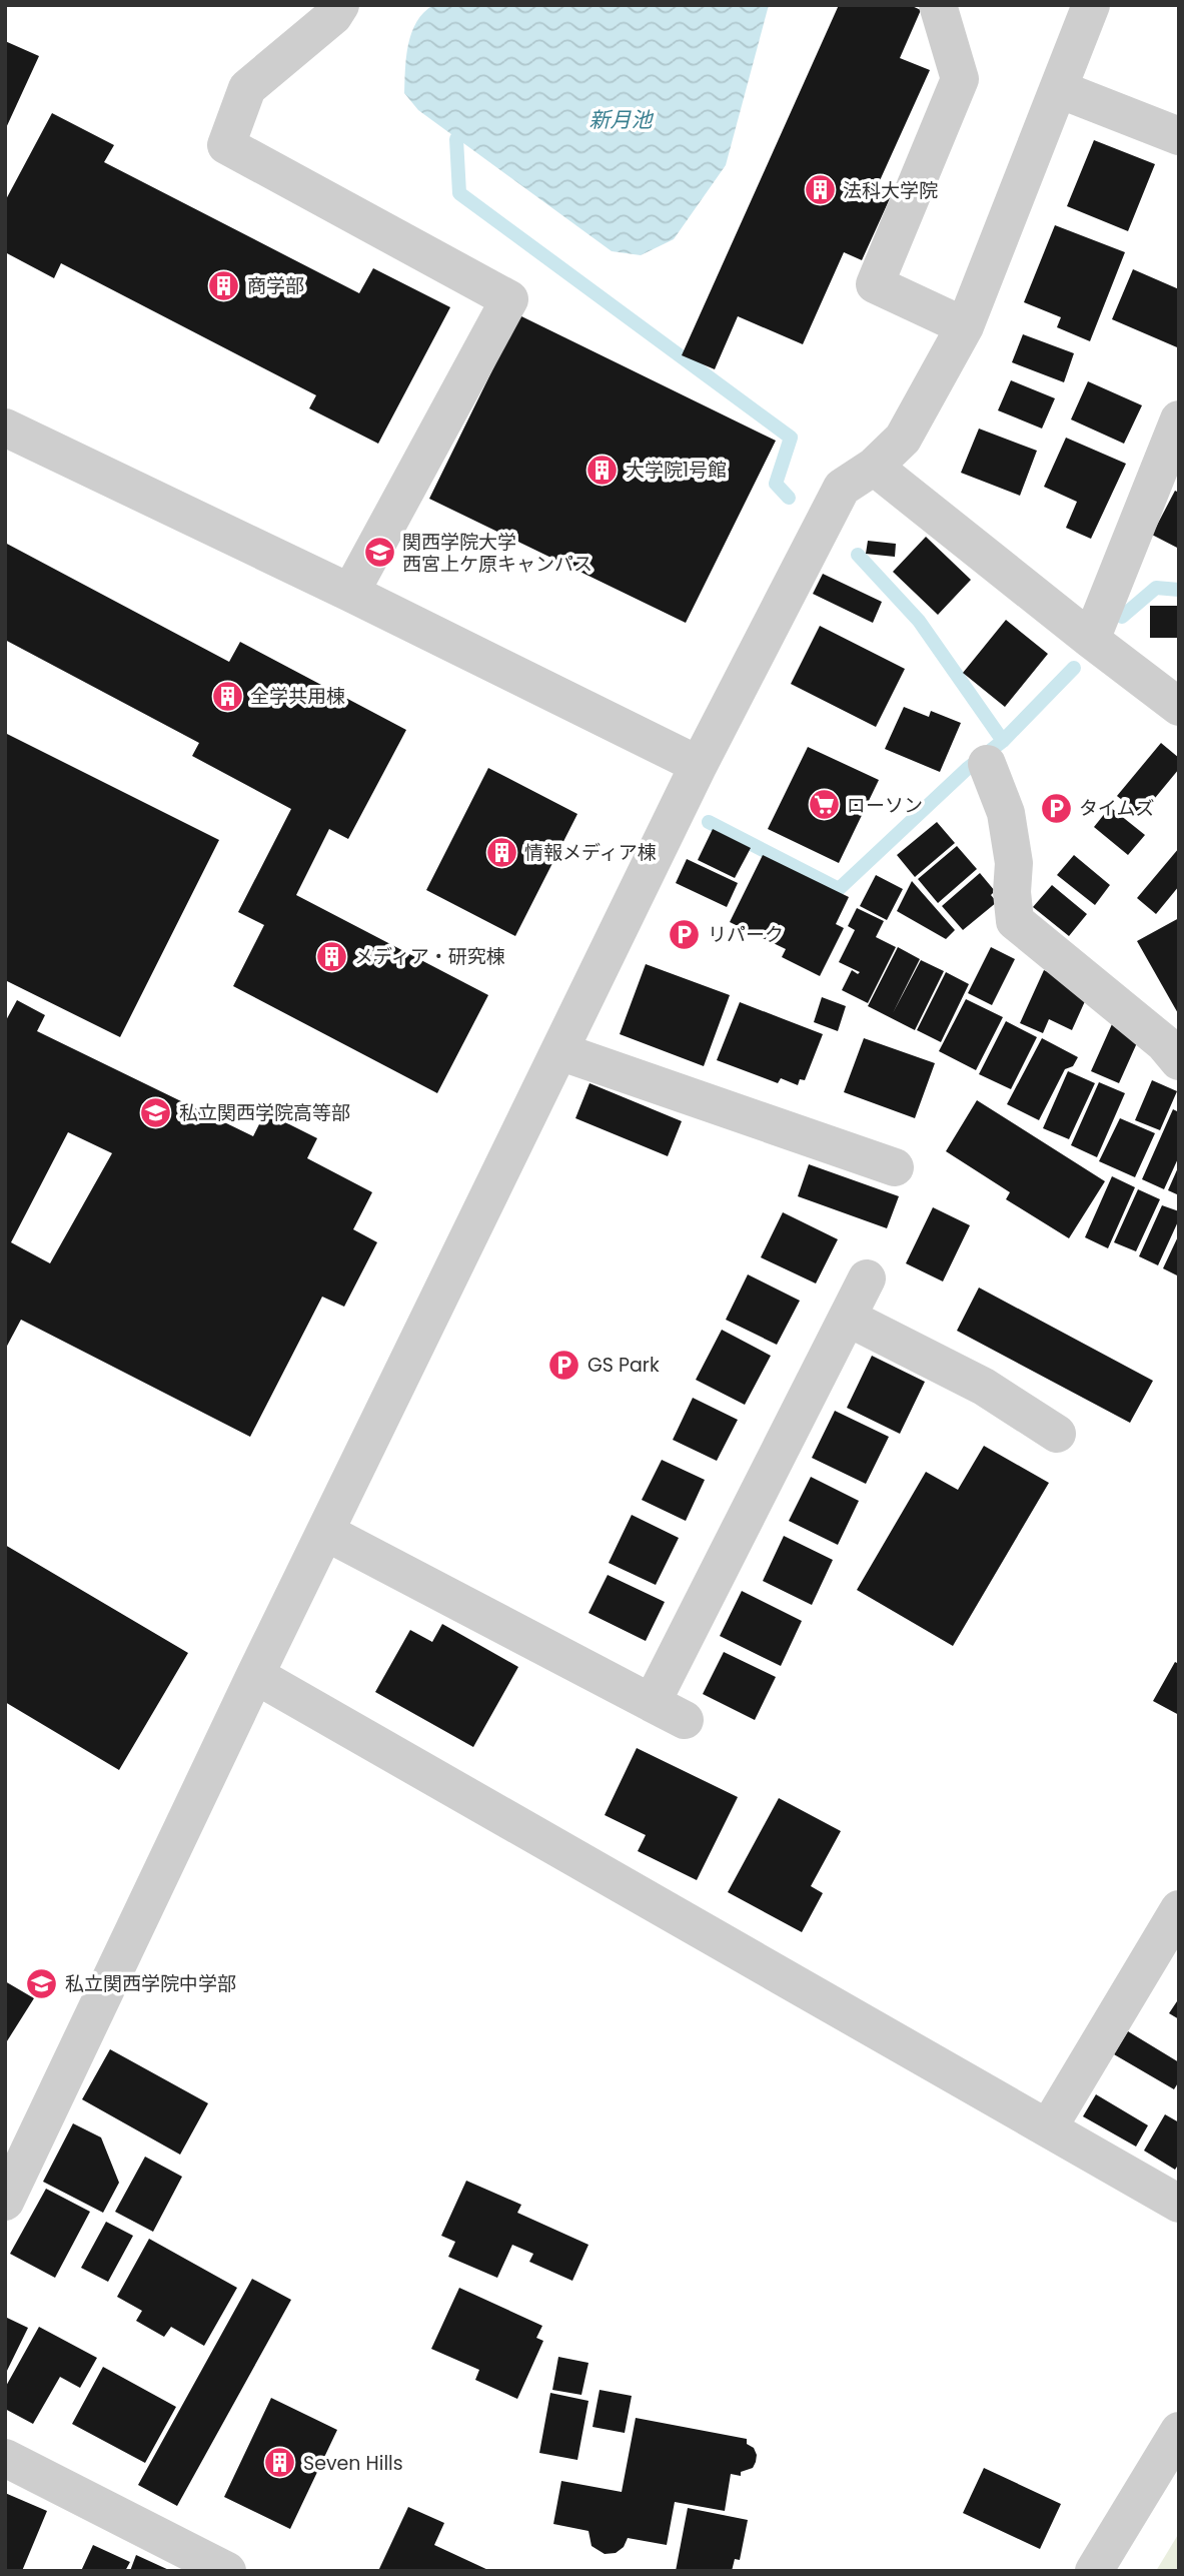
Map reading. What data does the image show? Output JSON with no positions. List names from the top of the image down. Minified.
{"water":["新月池"],"places":{"building":["法科大学院","商学部","大学院1号館","全学共用棟","情報メディア棟","メディア・研究棟","Seven Hills"],"school or university":["関西学院大学 西宮上ケ原キャンパス","私立関西学院高等部","私立関西学院中学部"],"supermarket":["ローソン"],"parking":["タイムズ","リパーク","GS Park"]}}
